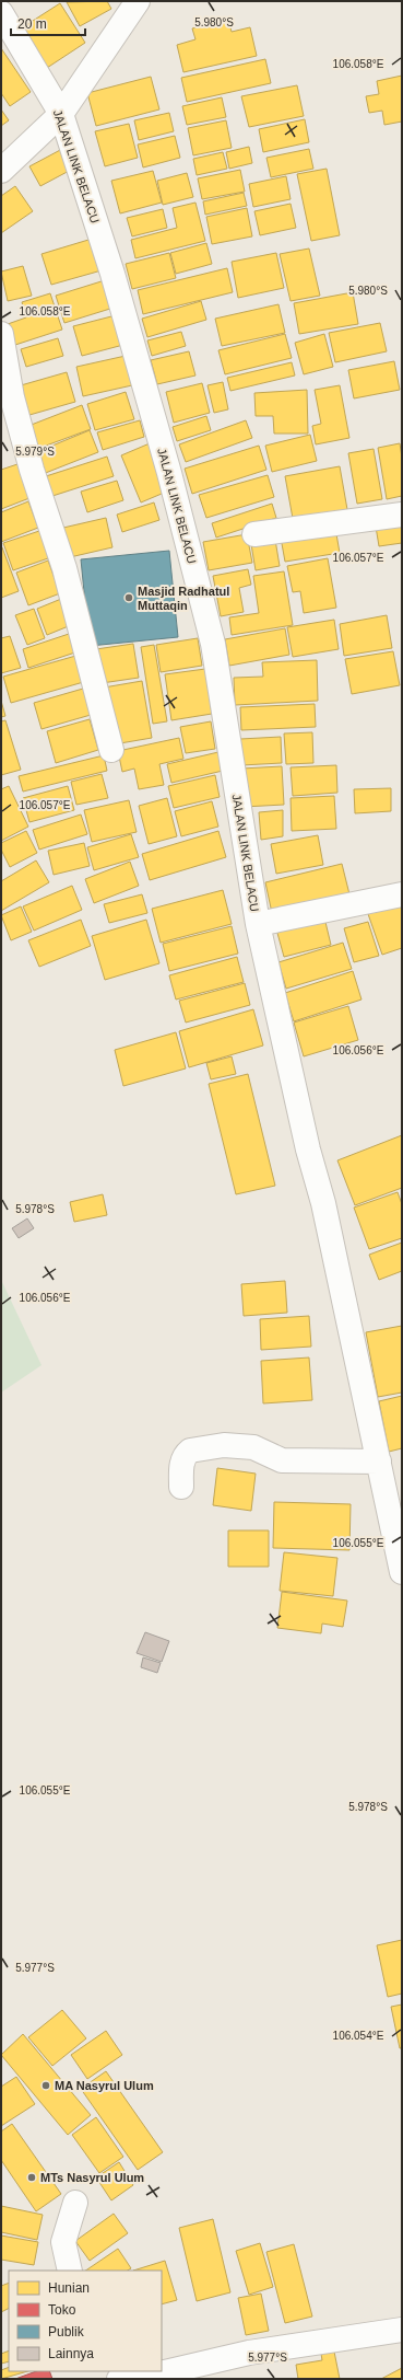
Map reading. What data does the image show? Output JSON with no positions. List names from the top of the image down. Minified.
{"streets":{"street":["JALAN LINK BELACU"]},"places":["Masjid Radhatul Muttaqin","MA Nasyrul Ulum","MTs Nasyrul Ulum"],"legend":["Hunian","Toko","Publik","Lainnya"],"scale_bar":"20 m","coordinates":["5.980°S","106.058°E","5.979°S","106.057°E","106.056°E","5.978°S","106.055°E","5.977°S","106.054°E"]}
